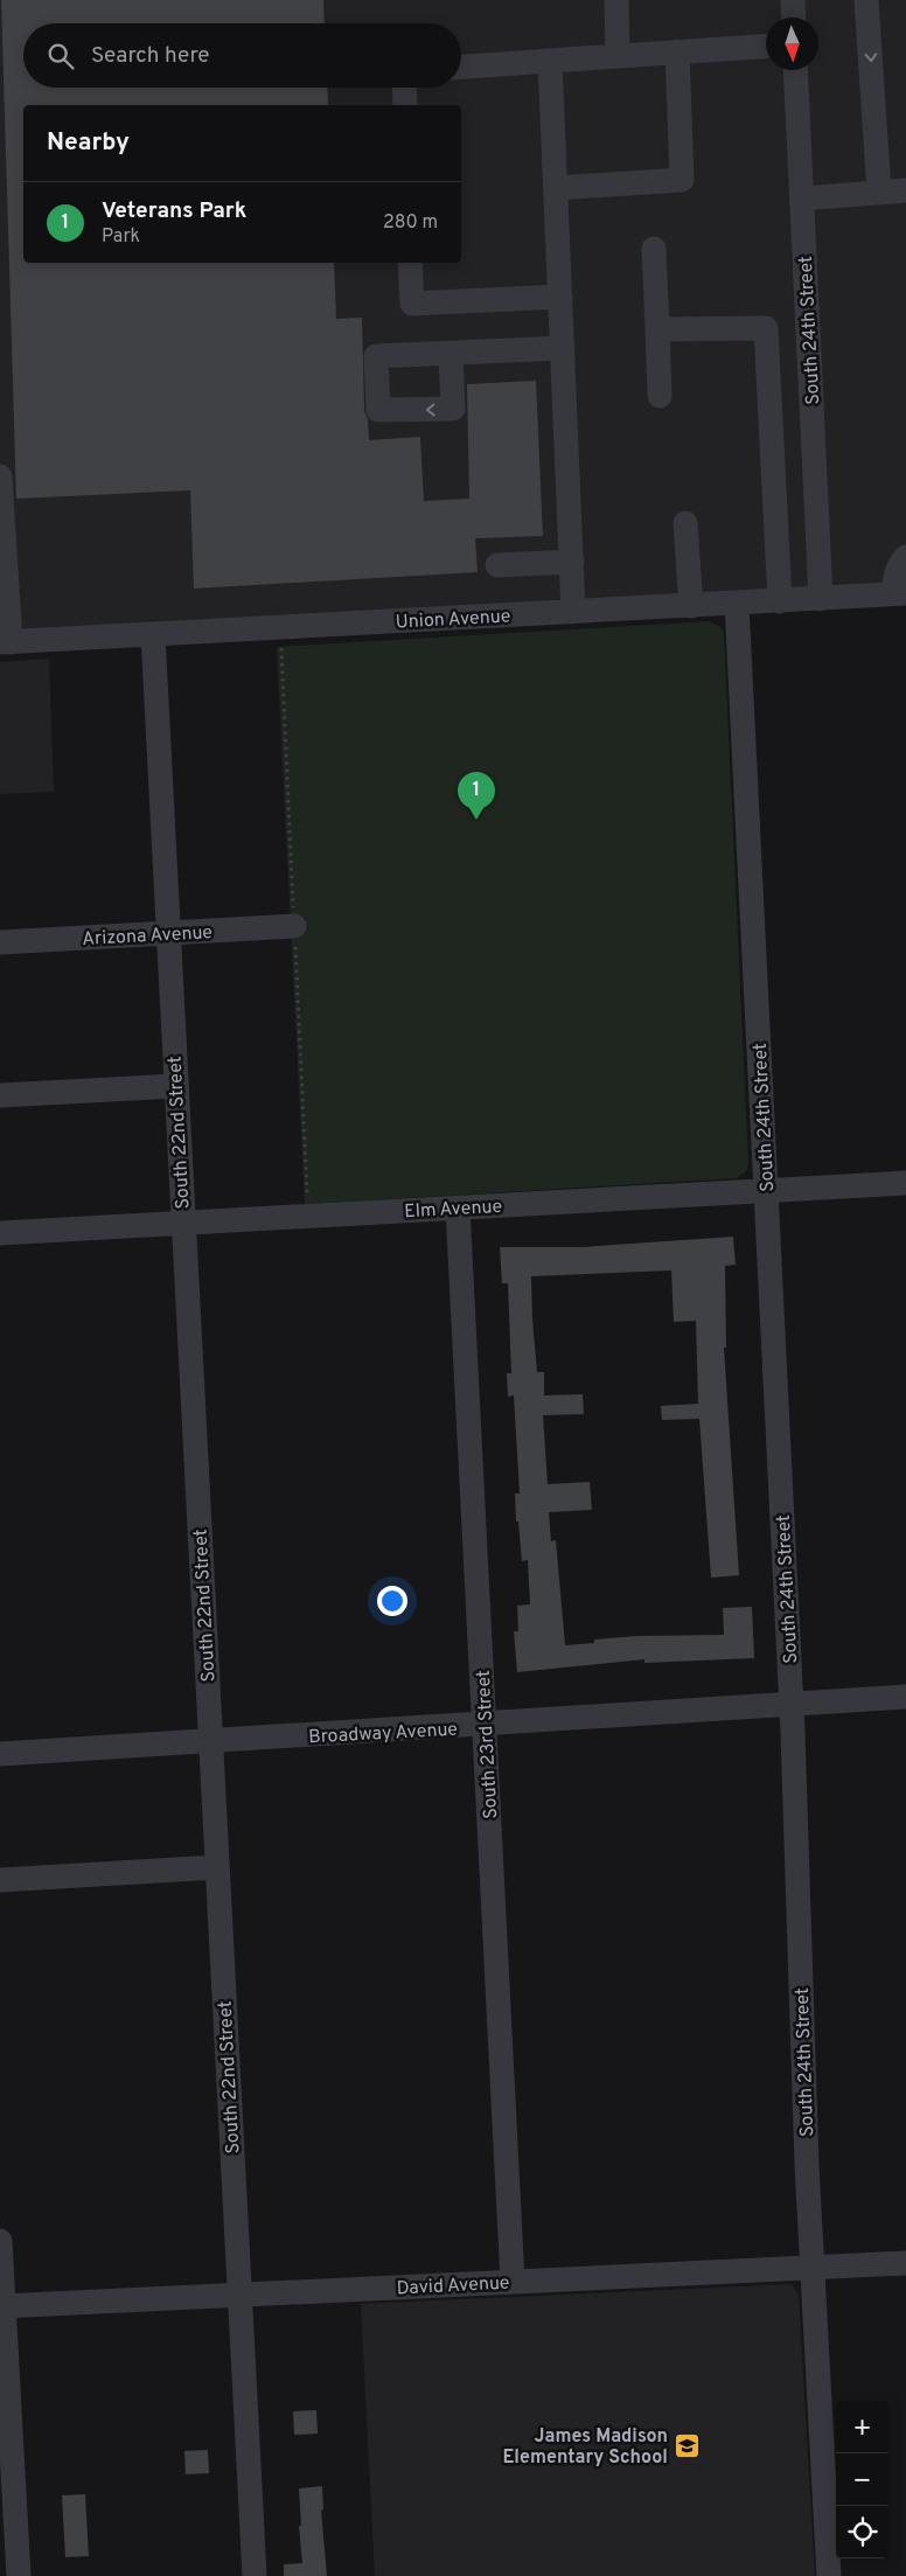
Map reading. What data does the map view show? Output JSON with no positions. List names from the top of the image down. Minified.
{"streets":{"street":["South 24th Street","Union Avenue","Arizona Avenue","South 22nd Street","Elm Avenue","Broadway Avenue","South 23rd Street","David Avenue"]},"crossings":[["South 24th Street","Union Avenue"],["South 24th Street","Elm Avenue"],["South 24th Street","Broadway Avenue"],["South 24th Street","David Avenue"],["Union Avenue","South 22nd Street"],["Arizona Avenue","South 22nd Street"],["South 22nd Street","Elm Avenue"],["South 22nd Street","Broadway Avenue"],["South 22nd Street","David Avenue"],["Elm Avenue","South 23rd Street"],["Broadway Avenue","South 23rd Street"],["South 23rd Street","David Avenue"]],"places":{"school or university":["James Madison Elementary School"]},"north":"bottom","page":{"search":"Search here","heading":"Nearby","list":[{"mark":"1","name":"Veterans Park","note":"Park","value":"280 m"}],"pins":"1","map_buttons":["+","−"]}}
